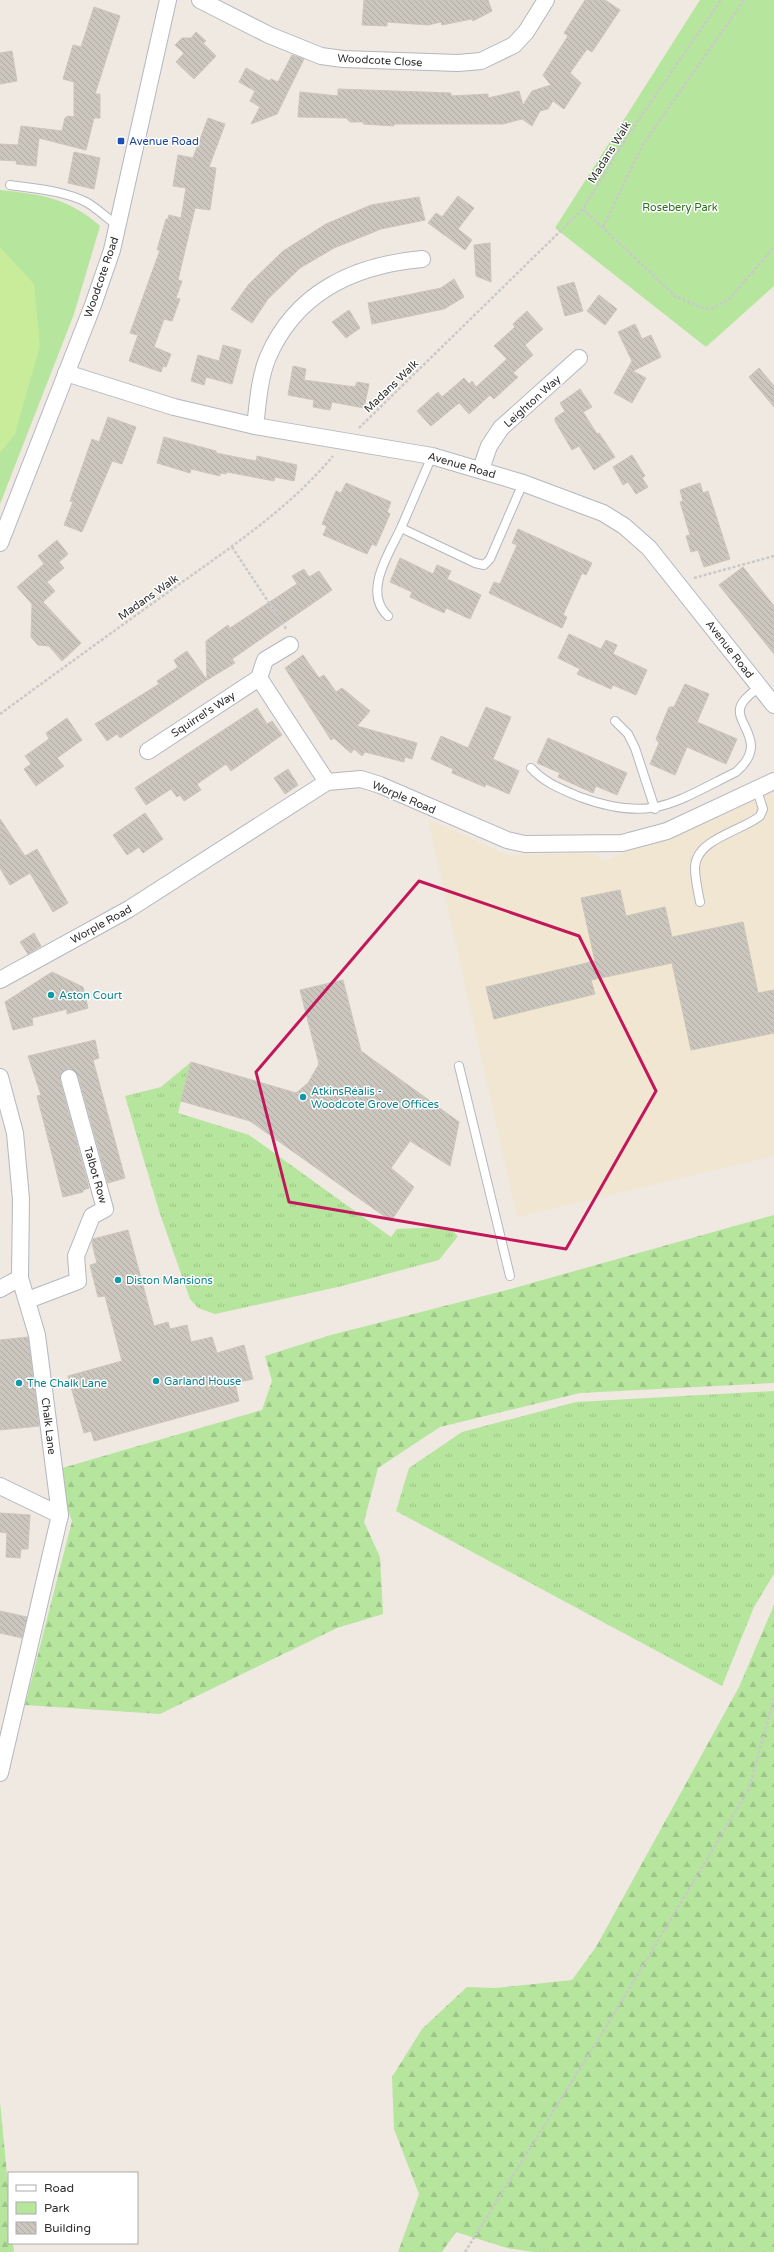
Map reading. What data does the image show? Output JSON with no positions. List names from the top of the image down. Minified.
{"streets":{"street":["Woodcote Close","Woodcote Road","Leighton Way","Avenue Road","Squirrel's Way","Worple Road","Talbot Row","Chalk Lane"],"path":["Madans Walk"]},"crossings":[["Madans Walk","Avenue Road"],["Woodcote Road","Avenue Road"],["Leighton Way","Avenue Road"],["Talbot Row","Chalk Lane"]],"parks":["Rosebery Park"],"places":{"transit":["Avenue Road"],"other":["Aston Court","AtkinsRéalis - Woodcote Grove Offices","Diston Mansions","Garland House","The Chalk Lane"]},"legend":["Road","Park","Building"]}
